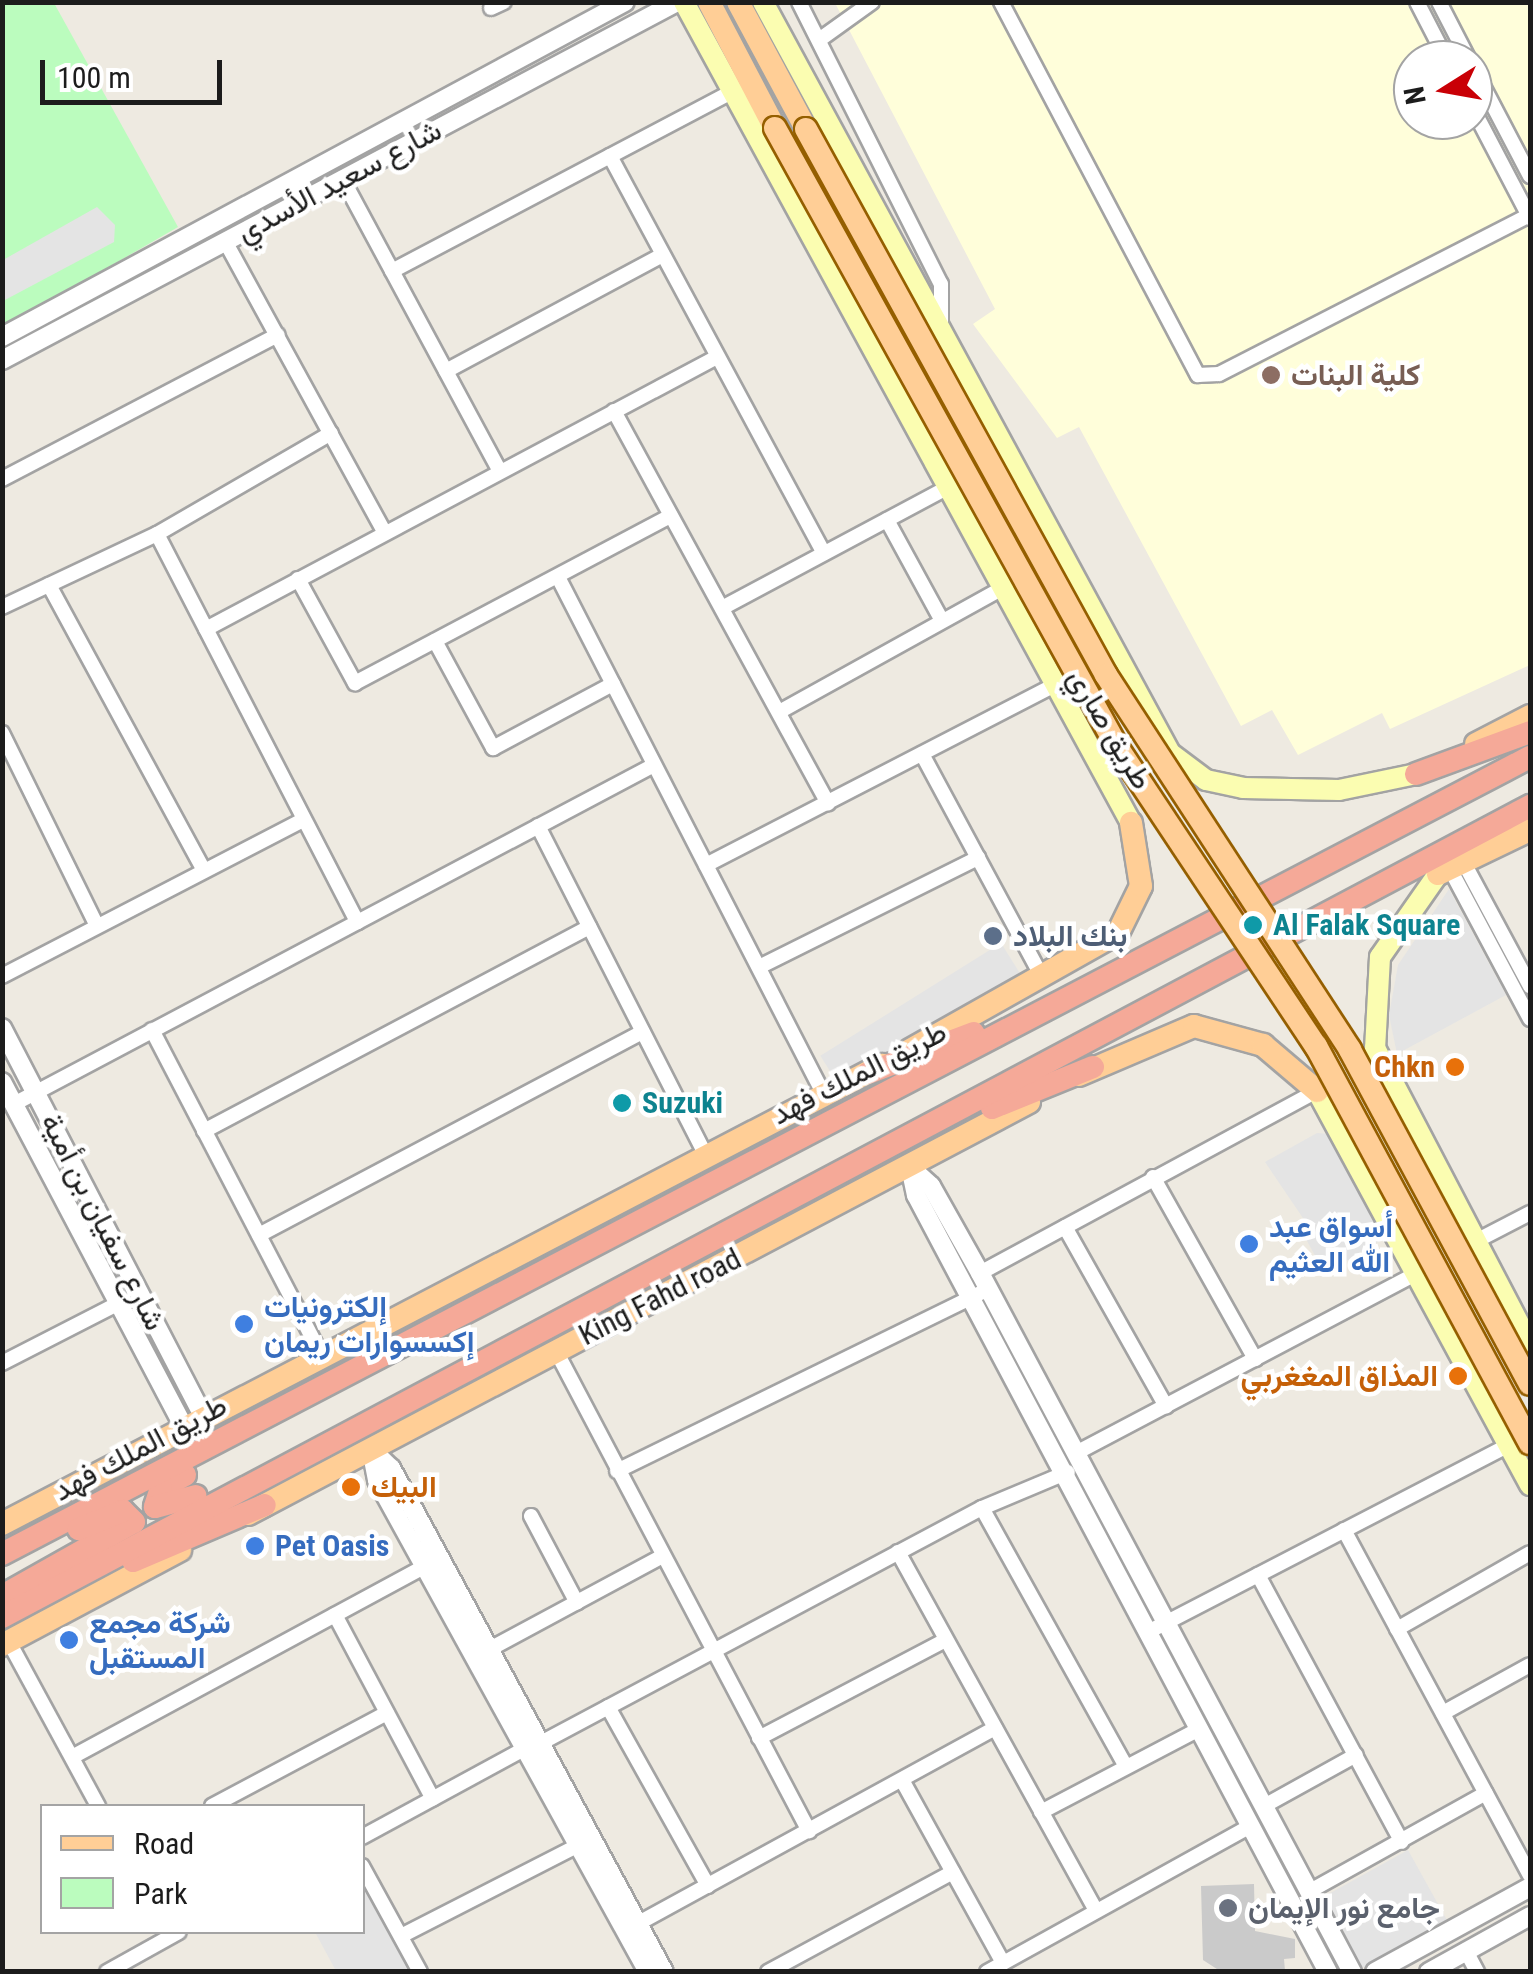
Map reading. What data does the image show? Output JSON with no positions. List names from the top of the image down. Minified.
{"streets":{"highway":["طريق الملك فهد"],"main road":["طريق صاري","King Fahd road"],"street":["شارع سعيد الأسدي","شارع سفيان بن أمية"]},"crossings":[["طريق الملك فهد","شارع سفيان بن أمية"]],"places":["كلية البنات","Al Falak Square","بنك البلاد","Chkn","Suzuki","أسواق عبد الله العثيم","إلكترونيات إكسسوارات ريمان","المذاق المغغربي","البيك","Pet Oasis","شركة مجمع المستقبل","جامع نور الإيمان"],"legend":["Road","Park"],"scale_bar":"100 m","north":"left"}
